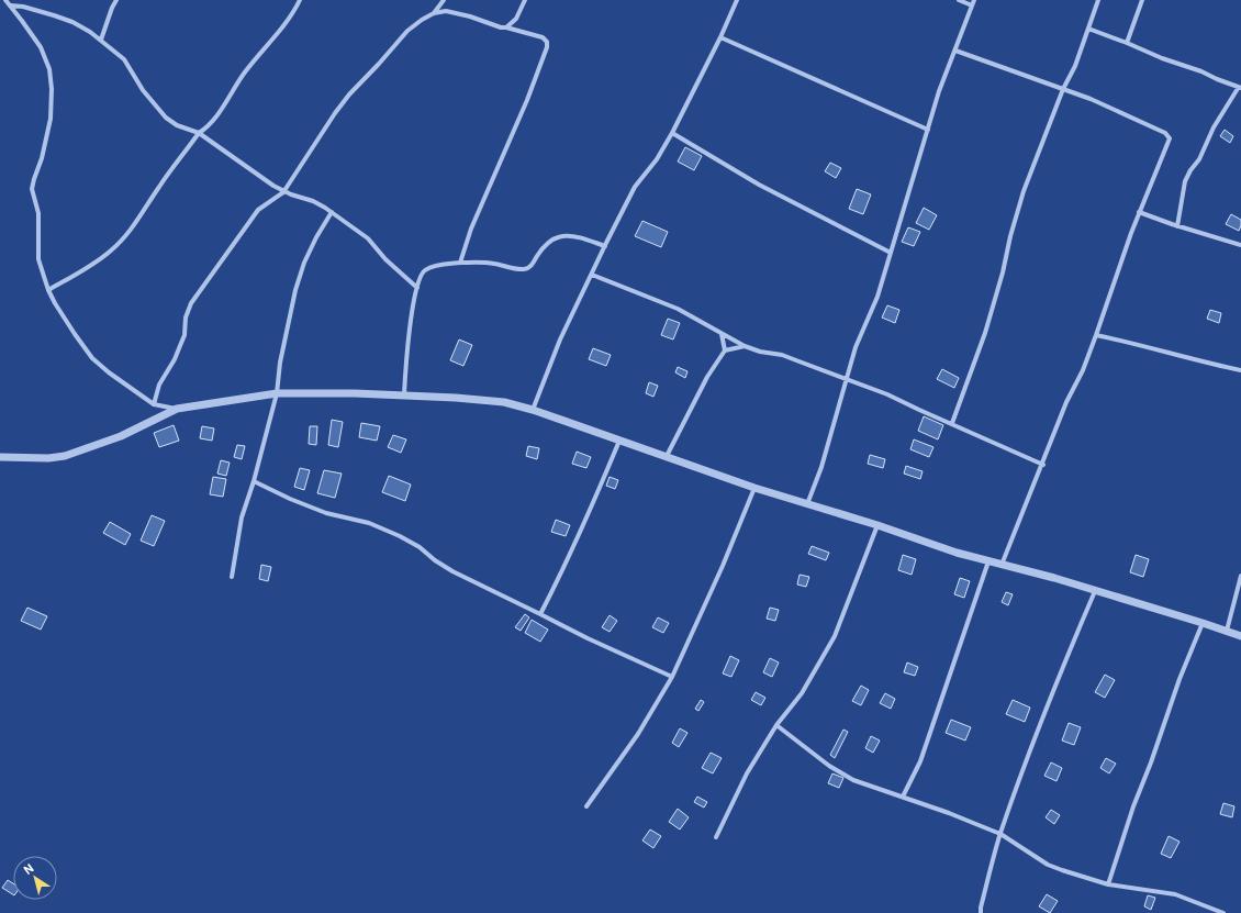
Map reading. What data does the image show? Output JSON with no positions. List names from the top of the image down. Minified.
{"north":"top left"}
